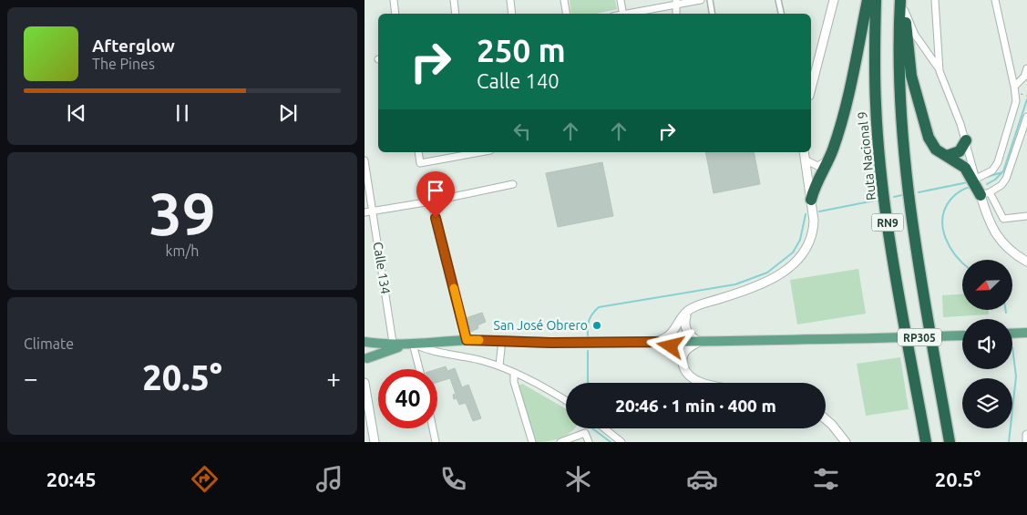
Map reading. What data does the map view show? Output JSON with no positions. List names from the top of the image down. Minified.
{"streets":{"highway":["Ruta Nacional 9","RN9"],"main road":["RP305"],"street":["Calle 134"]},"crossings":[["Calle 134","RP305"]],"places":["San José Obrero"],"north":"bottom left","page":{"turn":["250 m","Calle 140"],"song":["Afterglow","The Pines"],"tile":[["39","km/h"],"Climate"],"heat":["−","20.5°","+"],"limit":"40","trip":"20:46 · 1 min · 400 m","tabs":["20:45","20.5°"]}}
